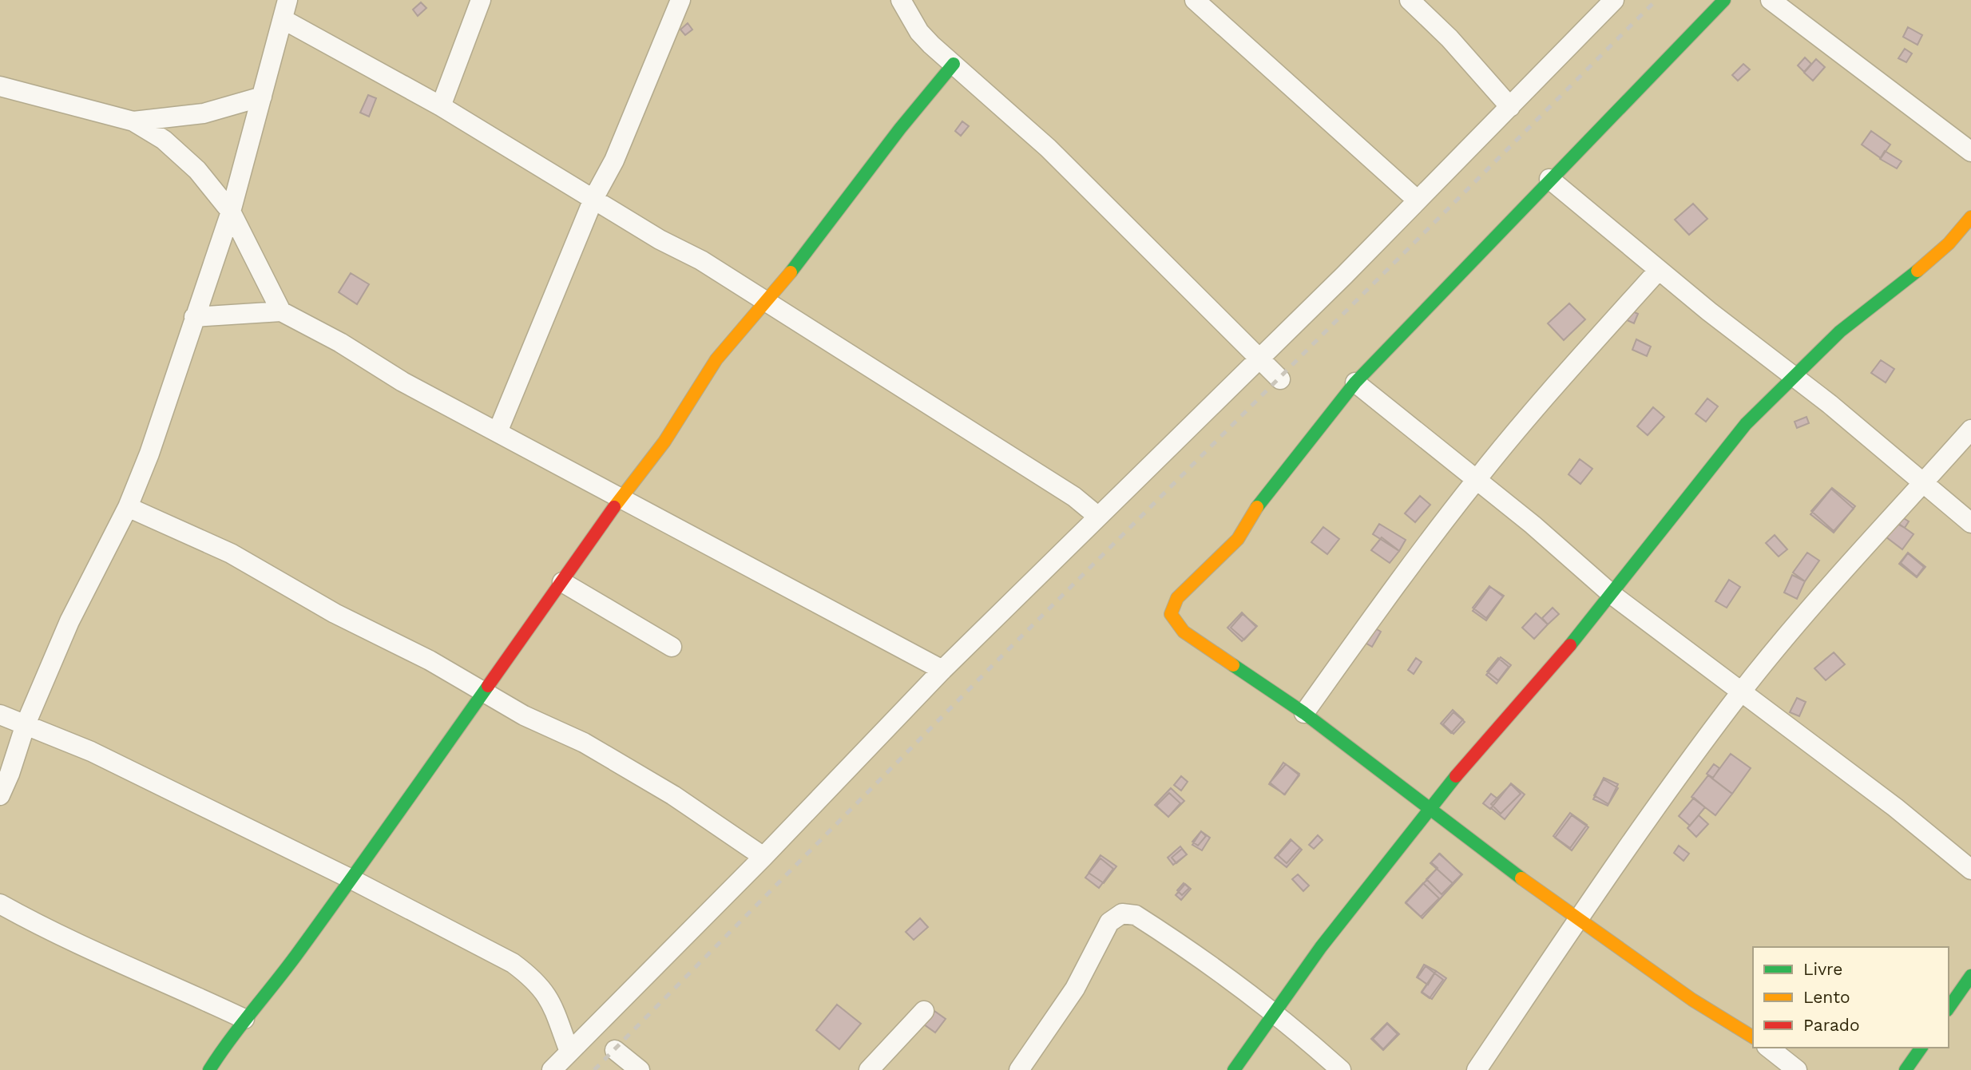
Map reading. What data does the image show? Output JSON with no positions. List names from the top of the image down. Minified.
{"legend":["Livre","Lento","Parado"]}
